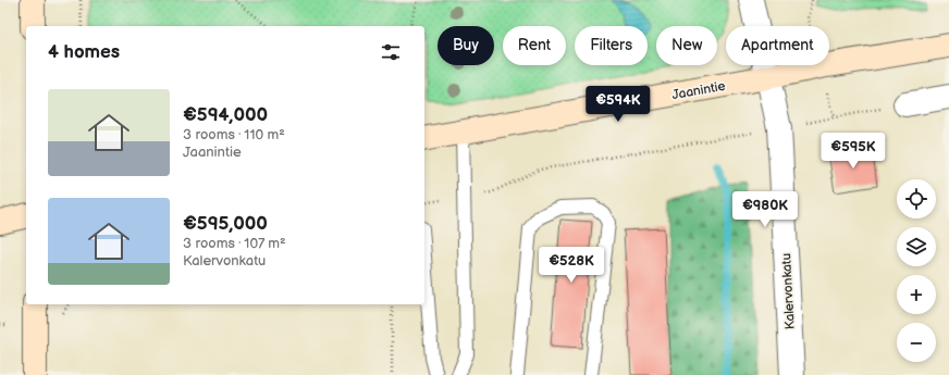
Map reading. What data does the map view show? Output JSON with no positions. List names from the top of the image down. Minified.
{"streets":{"main road":["Jaanintie"],"street":["Kalervonkatu"]},"crossings":[["Jaanintie","Kalervonkatu"]],"page":{"chip":["Buy","Rent","Filters","New","Apartment"],"heading":"4 homes","list":[{"name":"€594,000","note":"3 rooms · 110 m² · Jaanintie"},{"name":"€595,000","note":"3 rooms · 107 m² · Kalervonkatu"}],"price":["€594K","€595K","€980K","€528K"],"map_buttons":["+","−"]}}
